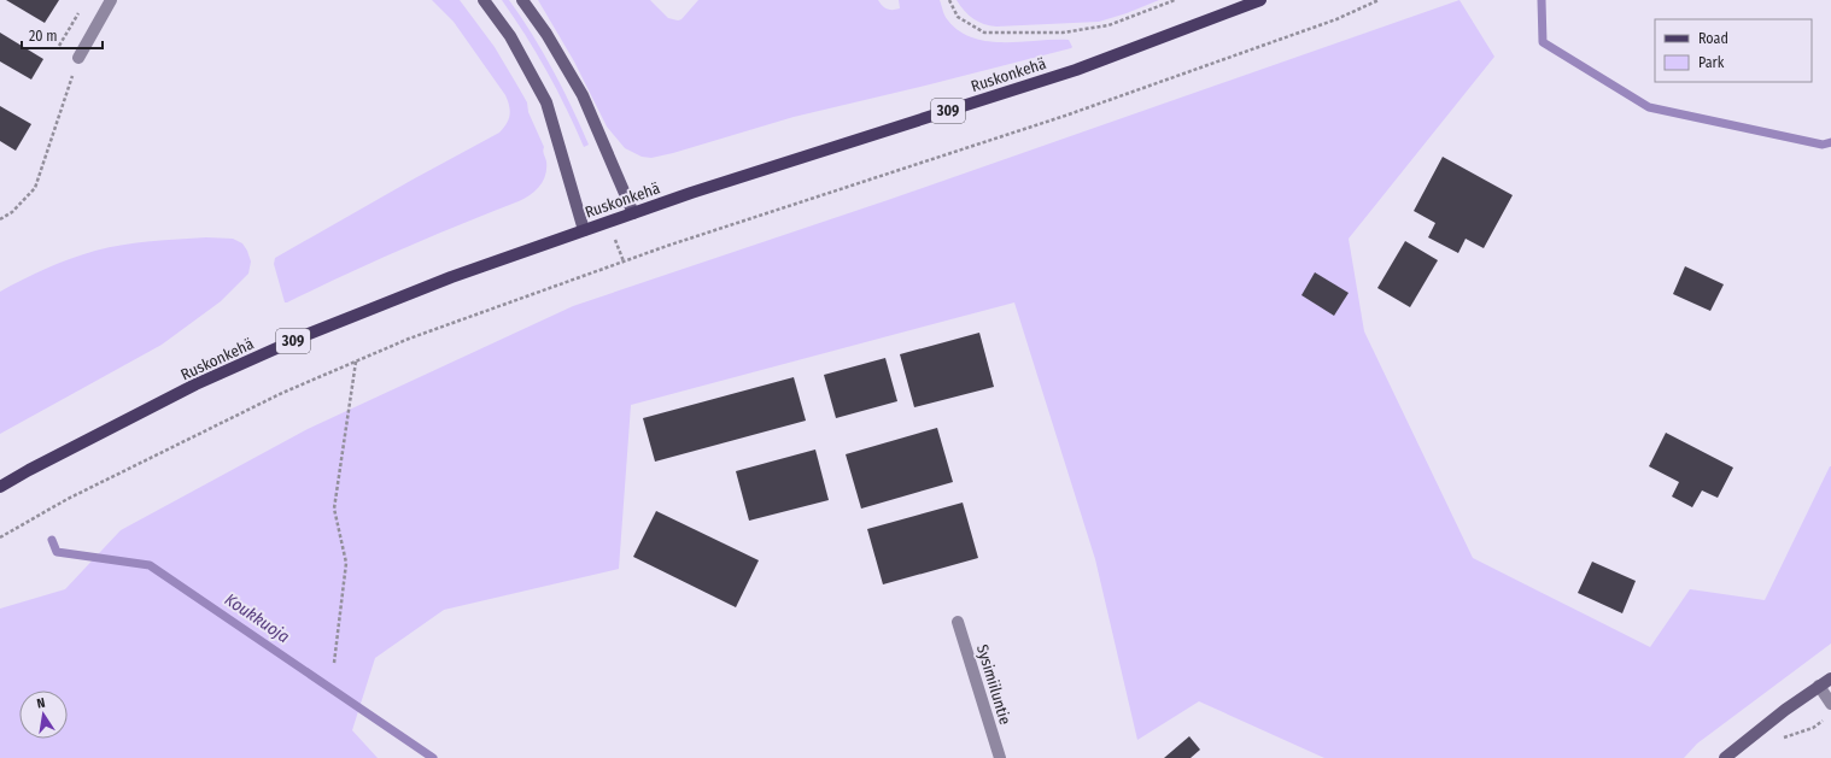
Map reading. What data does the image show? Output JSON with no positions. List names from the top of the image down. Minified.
{"streets":{"main road":["Ruskonkehä","309"],"street":["Sysimiiluntie"]},"water":["Koukkuoja"],"legend":["Road","Park"],"scale_bar":"20 m","north":"top"}
